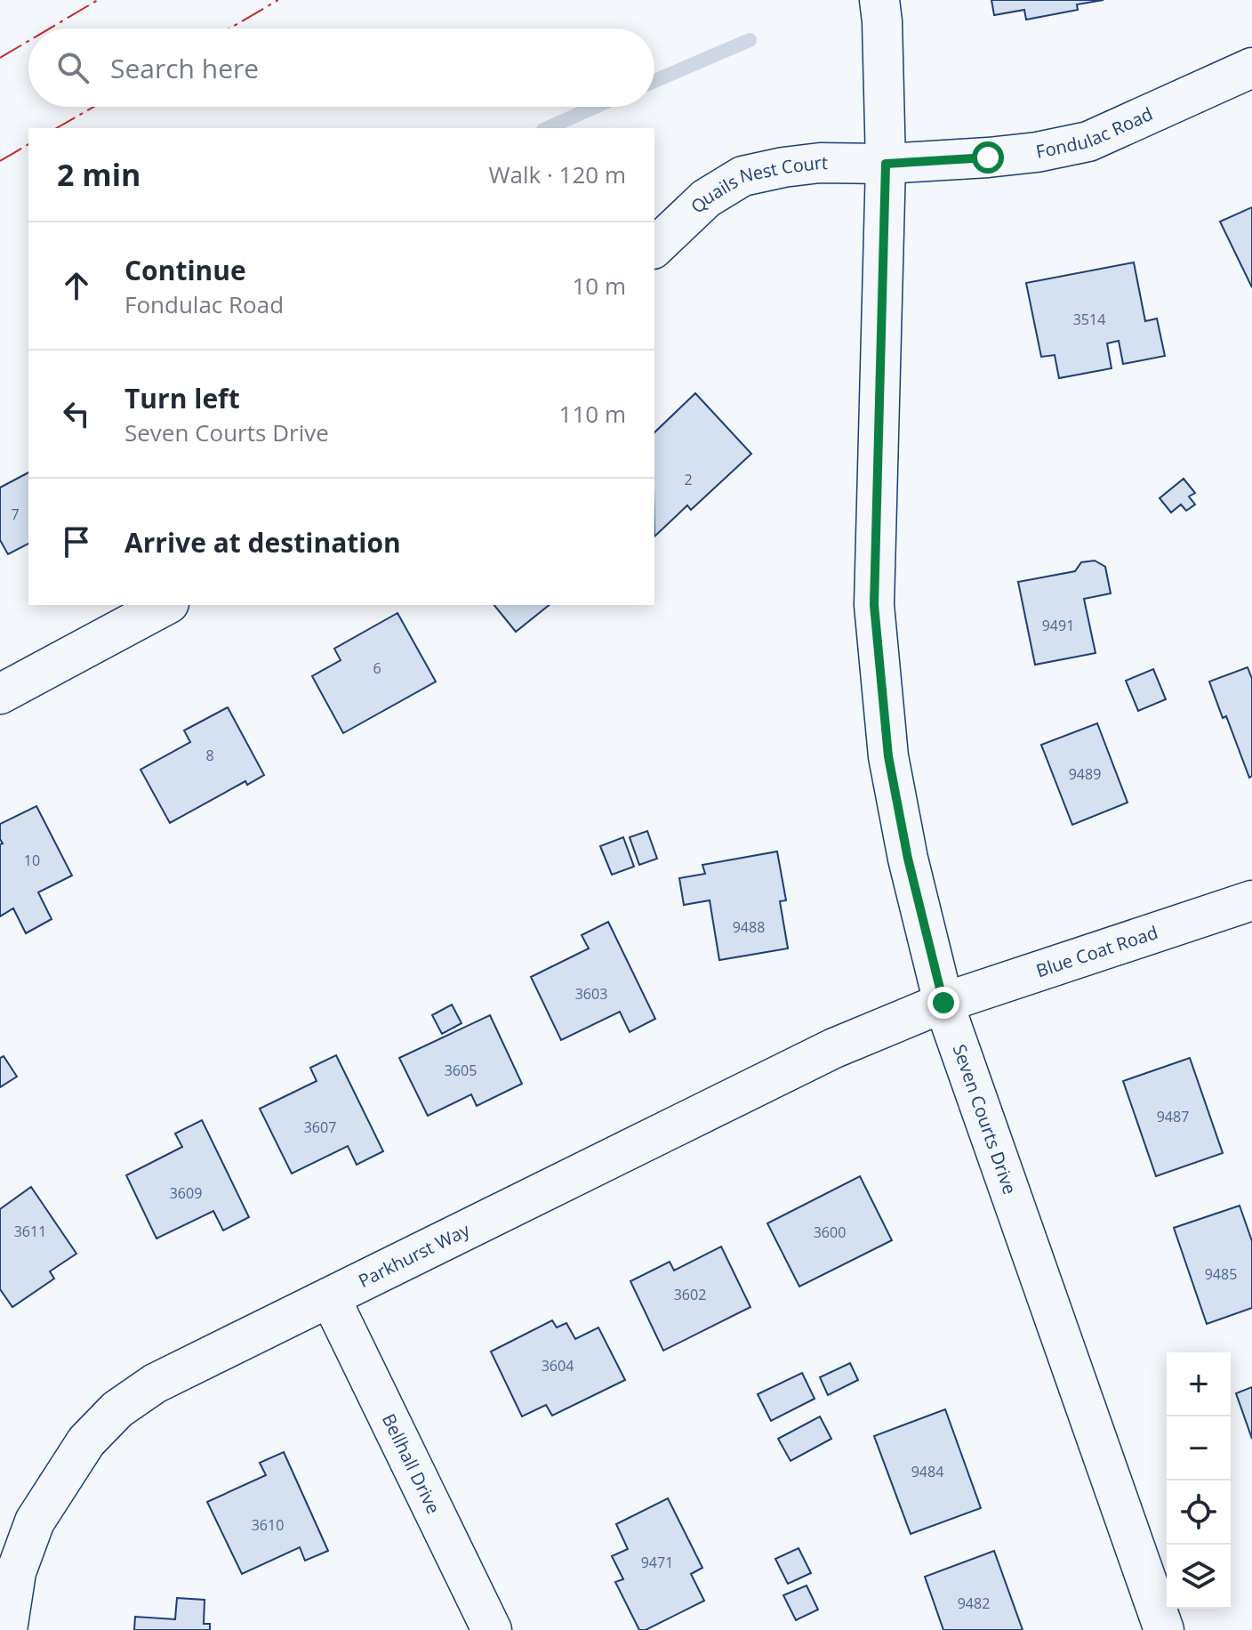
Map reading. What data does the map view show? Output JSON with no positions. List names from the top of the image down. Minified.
{"streets":{"street":["Fondulac Road","Quails Nest Court","Blue Coat Road","Seven Courts Drive","Parkhurst Way","Bellhall Drive"]},"crossings":[["Fondulac Road","Quails Nest Court"],["Fondulac Road","Seven Courts Drive"],["Quails Nest Court","Seven Courts Drive"],["Blue Coat Road","Seven Courts Drive"],["Blue Coat Road","Parkhurst Way"],["Seven Courts Drive","Parkhurst Way"],["Parkhurst Way","Bellhall Drive"]],"house_numbers":["3514","2","7","9491","6","8","9489","10","9488","3603","3605","9487","3607","3609","3611","3600","9485","3602","3604","9484","3610","9471","9482"],"page":{"search":"Search here","heading":["2 min","Walk · 120 m"],"list":[["Continue","Fondulac Road","10 m"],["Turn left","Seven Courts Drive","110 m"],"Arrive at destination"],"map_buttons":["+","−"]}}
